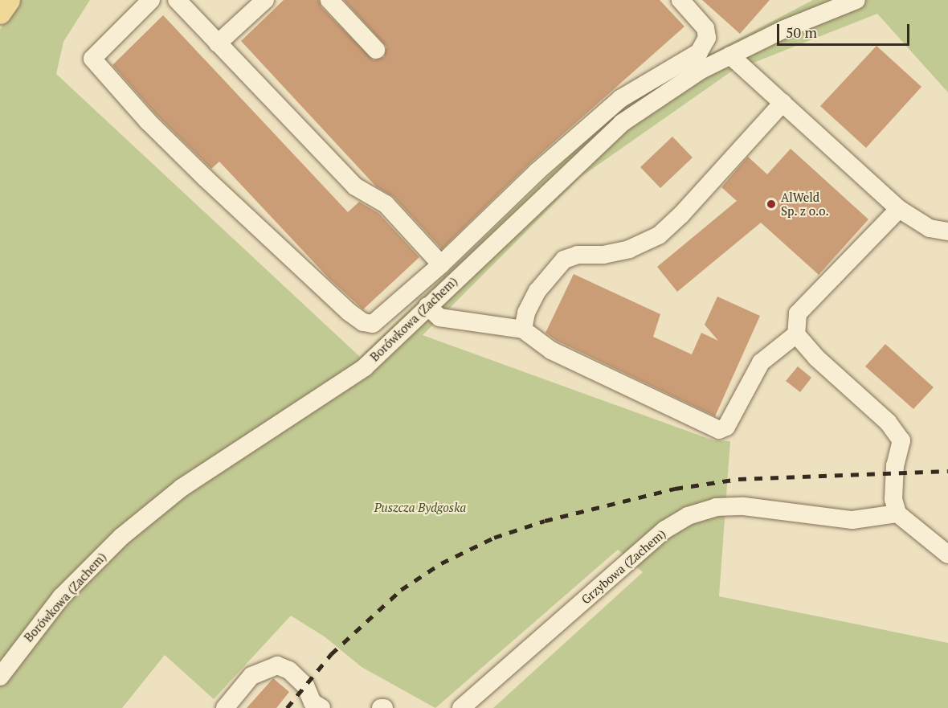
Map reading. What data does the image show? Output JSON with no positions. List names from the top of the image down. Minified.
{"streets":{"lane":["Borówkowa (Zachem)","Grzybowa (Zachem)"]},"parks":["Puszcza Bydgoska"],"places":["AlWeld Sp. z o.o."],"scale_bar":"50 m"}
